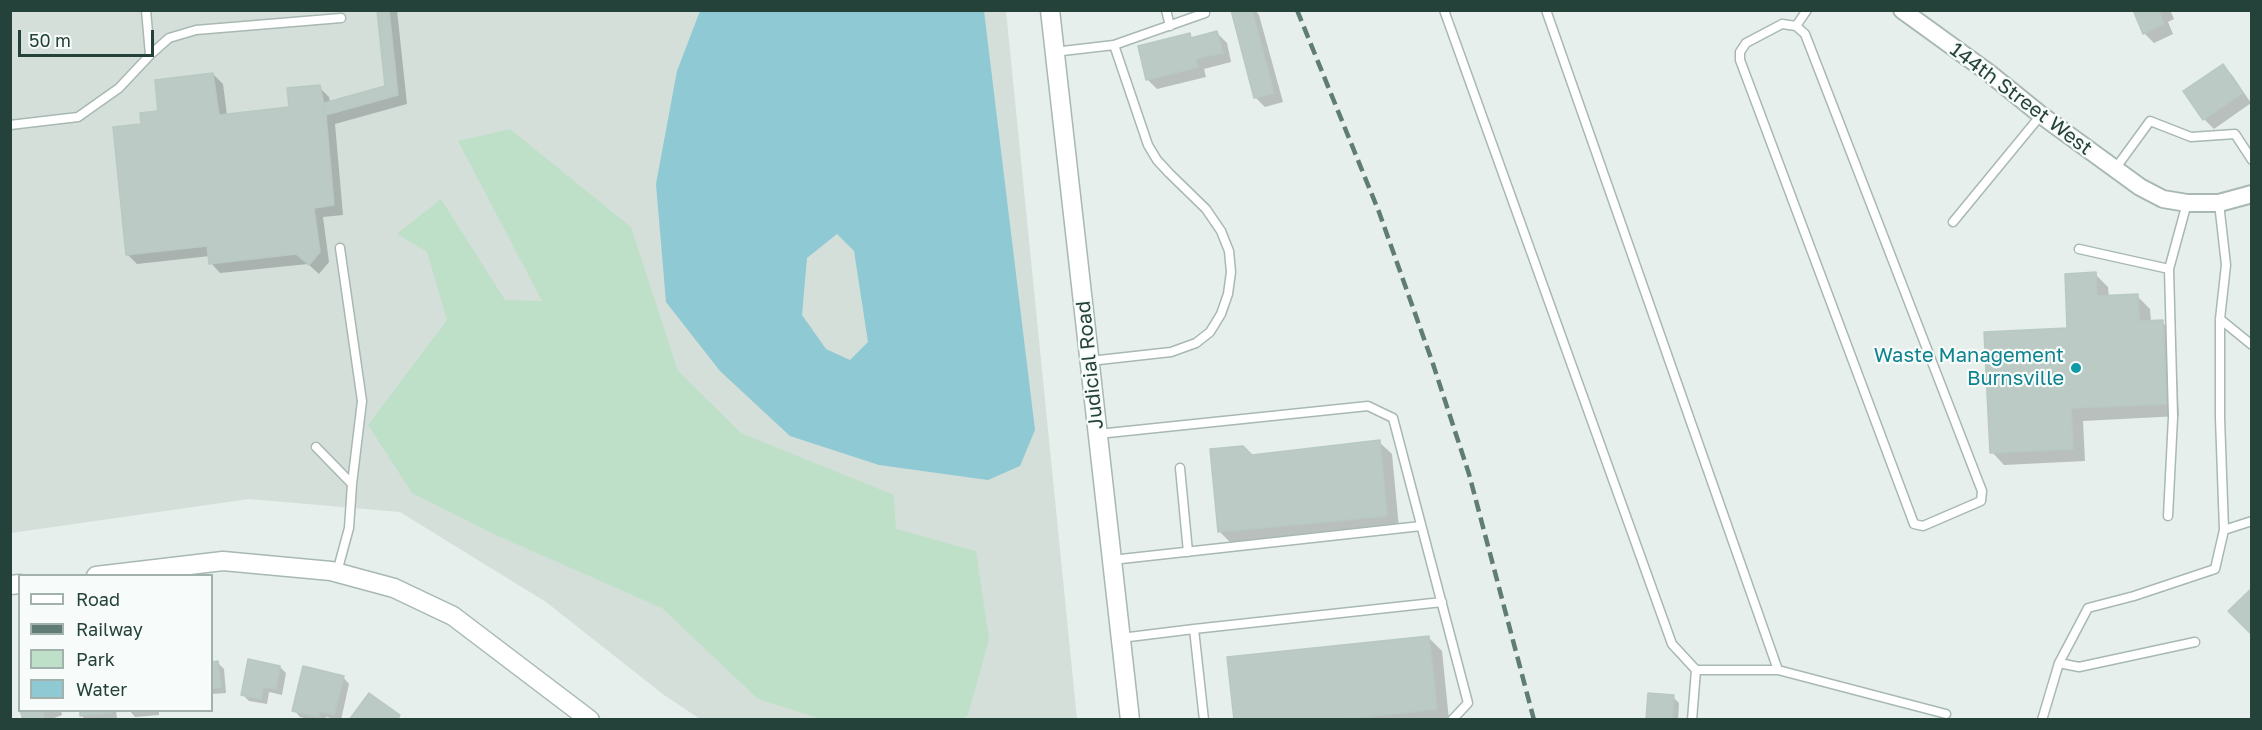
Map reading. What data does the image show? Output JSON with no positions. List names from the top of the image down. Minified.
{"streets":{"street":["144th Street West","Judicial Road"]},"places":["Waste Management Burnsville"],"legend":["Road","Railway","Park","Water"],"scale_bar":"50 m"}
